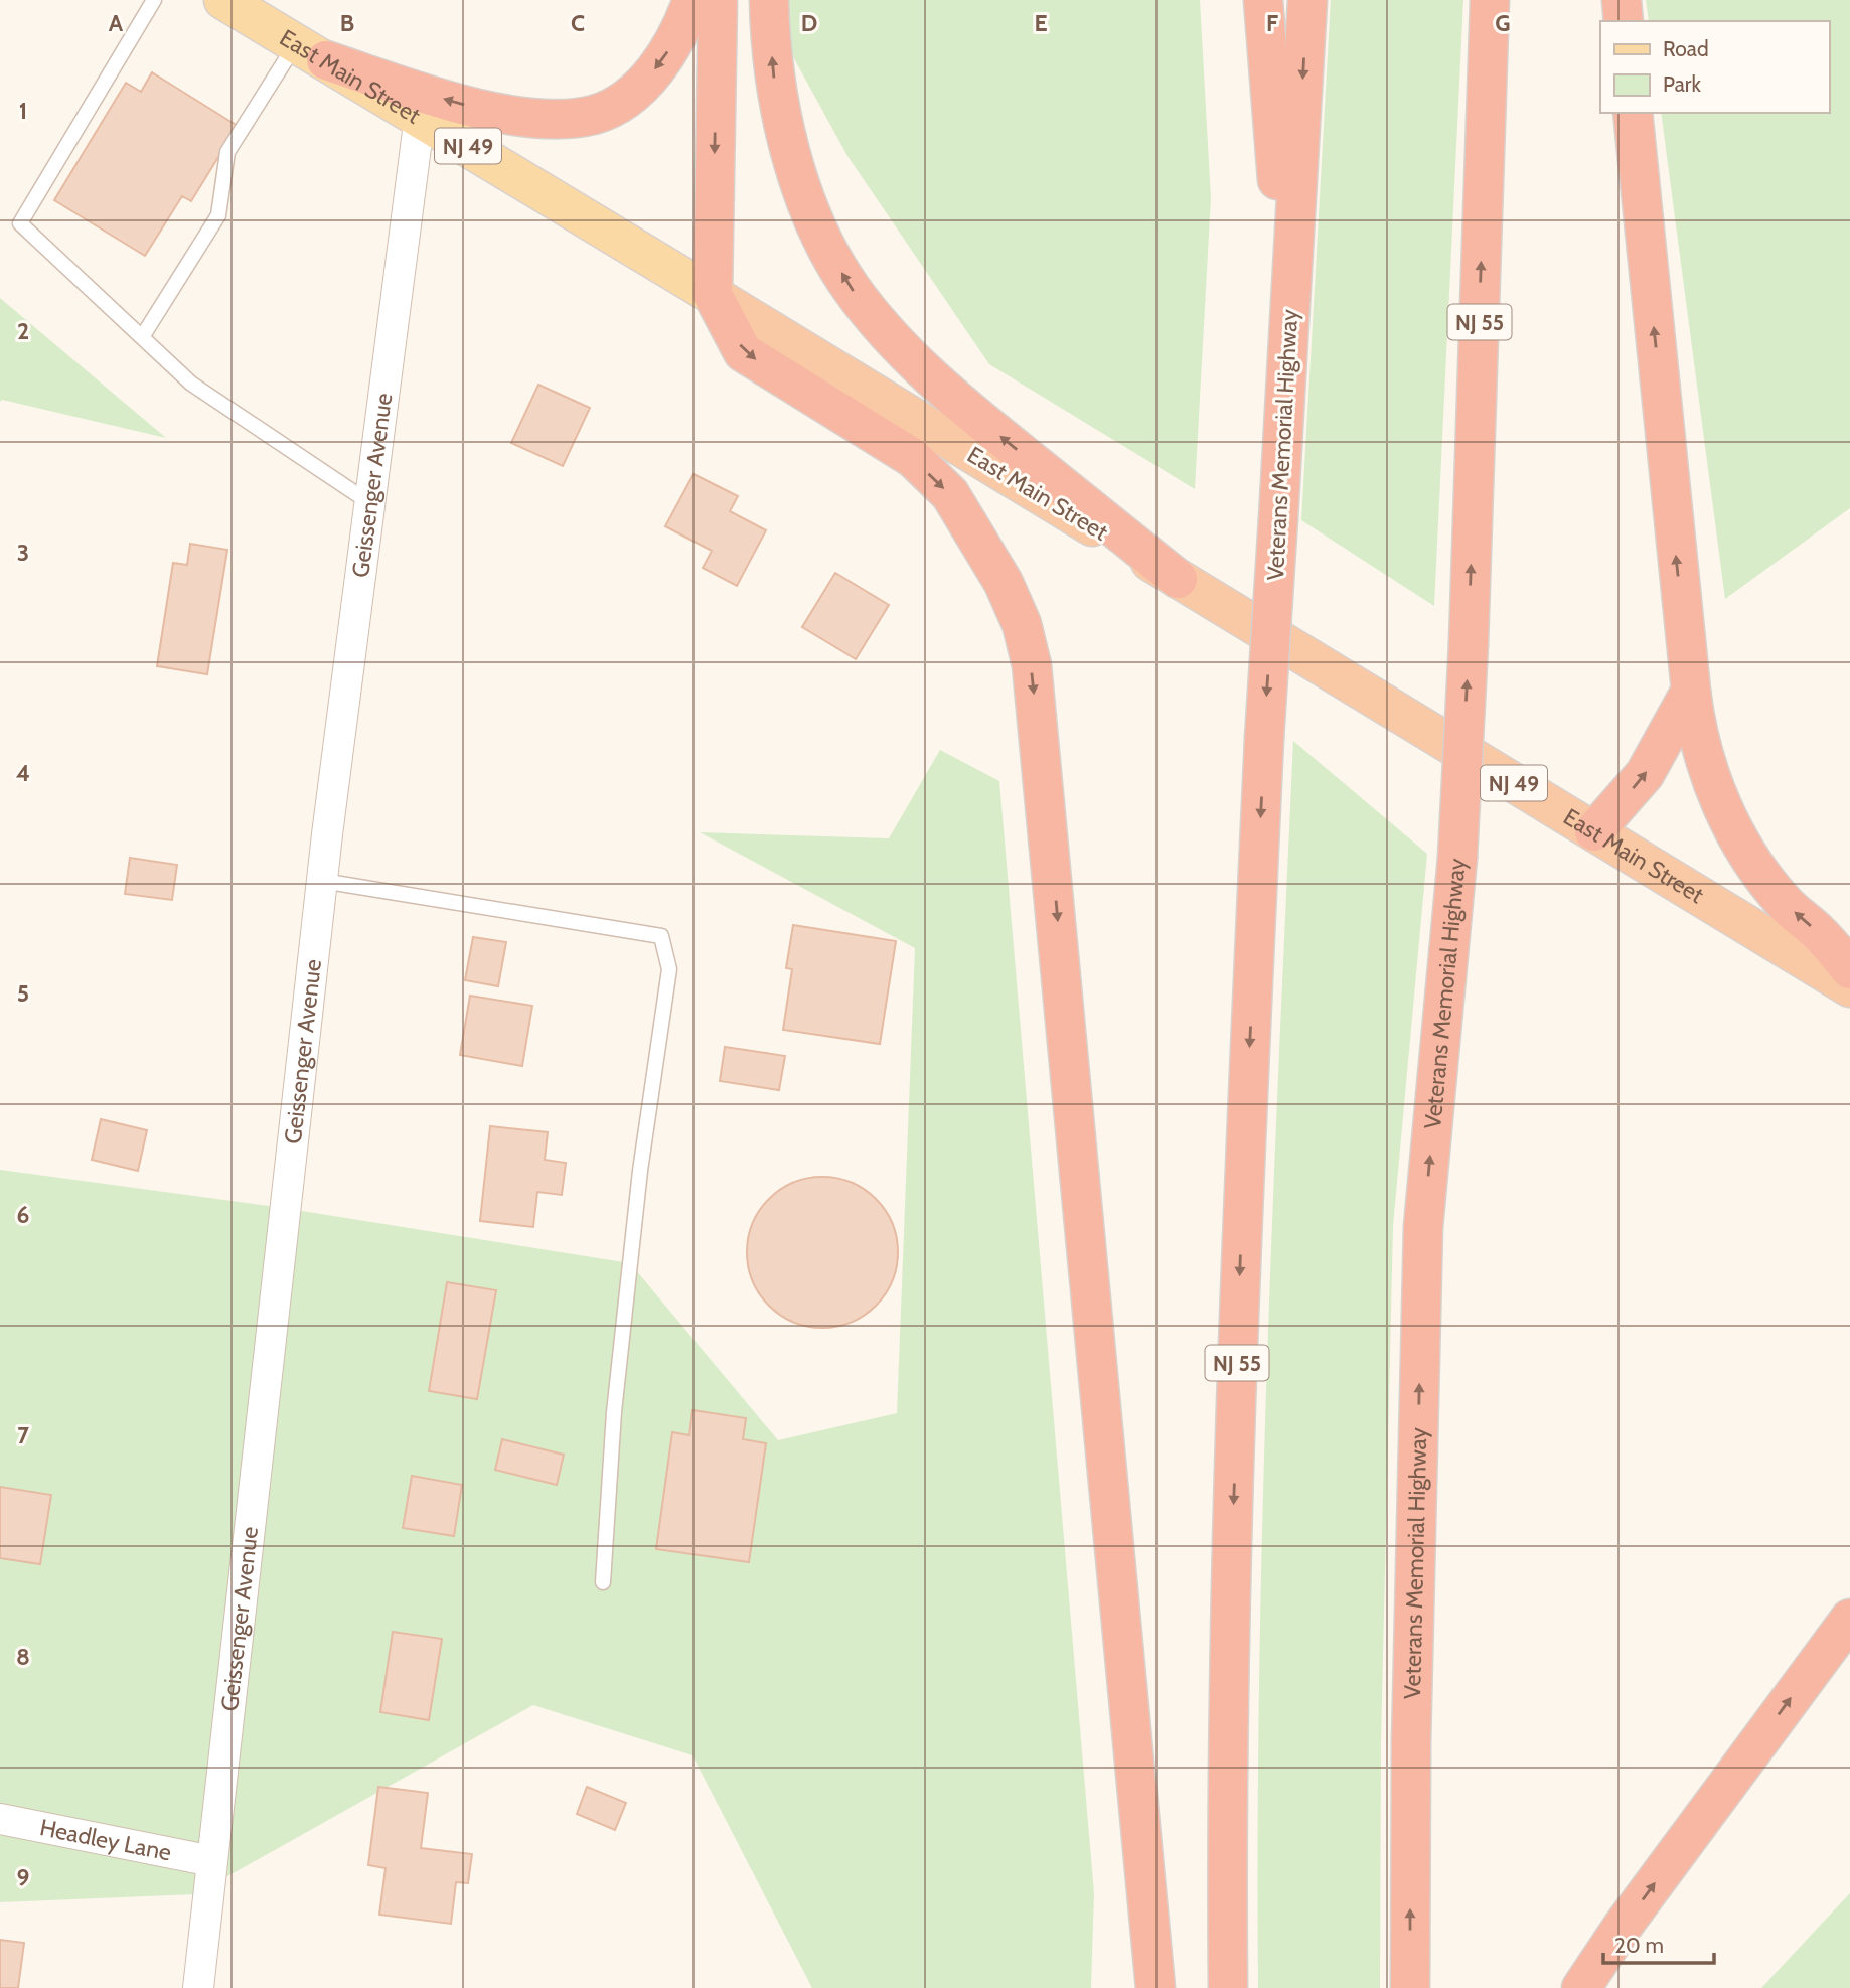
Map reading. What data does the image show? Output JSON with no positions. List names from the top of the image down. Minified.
{"streets":{"highway":["East Main Street","NJ 49","NJ 55","Veterans Memorial Highway"],"street":["Geissenger Avenue","Headley Lane"]},"crossings":[["East Main Street","Geissenger Avenue"],["Geissenger Avenue","Headley Lane"]],"legend":["Road","Park"],"scale_bar":"20 m","grid":{"columns":["A","B","C","D","E","F","G"],"rows":["1","2","3","4","5","6","7","8","9"]}}
